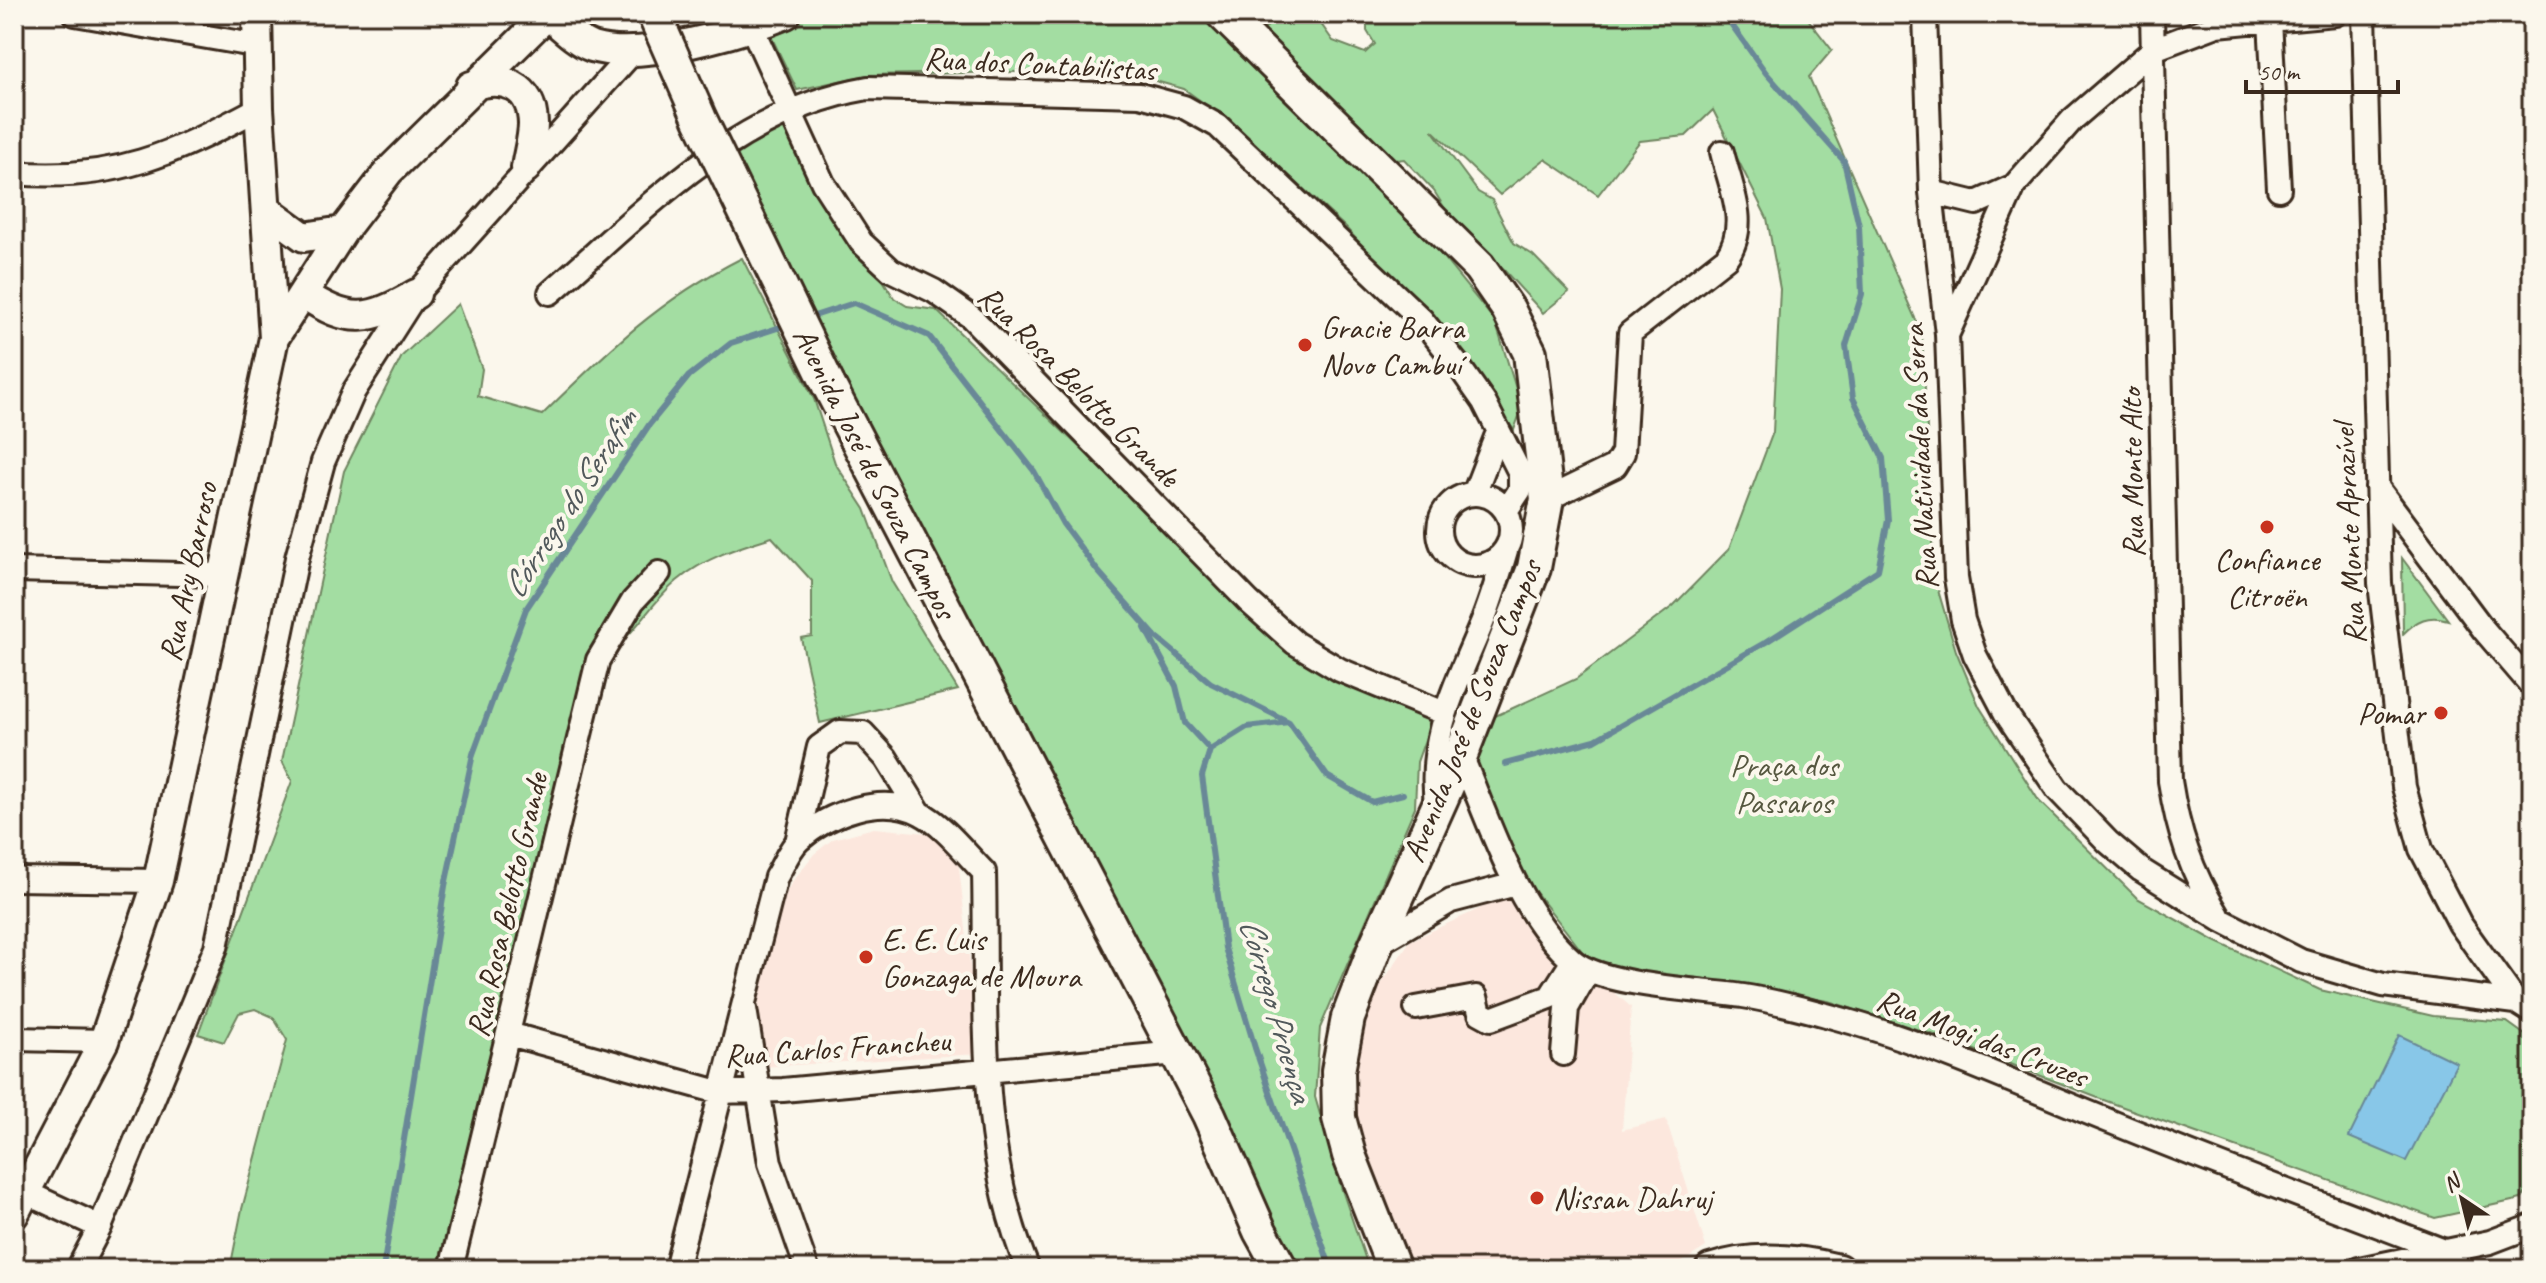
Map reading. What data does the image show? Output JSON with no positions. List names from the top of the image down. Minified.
{"streets":{"highway":["Avenida José de Souza Campos"],"main road":["Rua Ary Barroso"],"street":["Rua dos Contabilistas","Rua Rosa Belotto Grande","Rua Natividade da Serra","Rua Monte Alto","Rua Monte Aprazível","Rua Mogi das Cruzes","Rua Carlos Francheu"]},"crossings":[["Rua dos Contabilistas","Rua Rosa Belotto Grande"],["Rua Rosa Belotto Grande","Rua Carlos Francheu"],["Rua Natividade da Serra","Rua Monte Alto"],["Avenida José de Souza Campos","Rua Carlos Francheu"]],"water":["Córrego do Serafim","Córrego Proença"],"parks":["Praça dos Passaros"],"places":["Gracie Barra Novo Cambuí","Confiance Citroën","Pomar","E. E. Luis Gonzaga de Moura","Nissan Dahruj"],"scale_bar":"50 m","north":"top left"}
